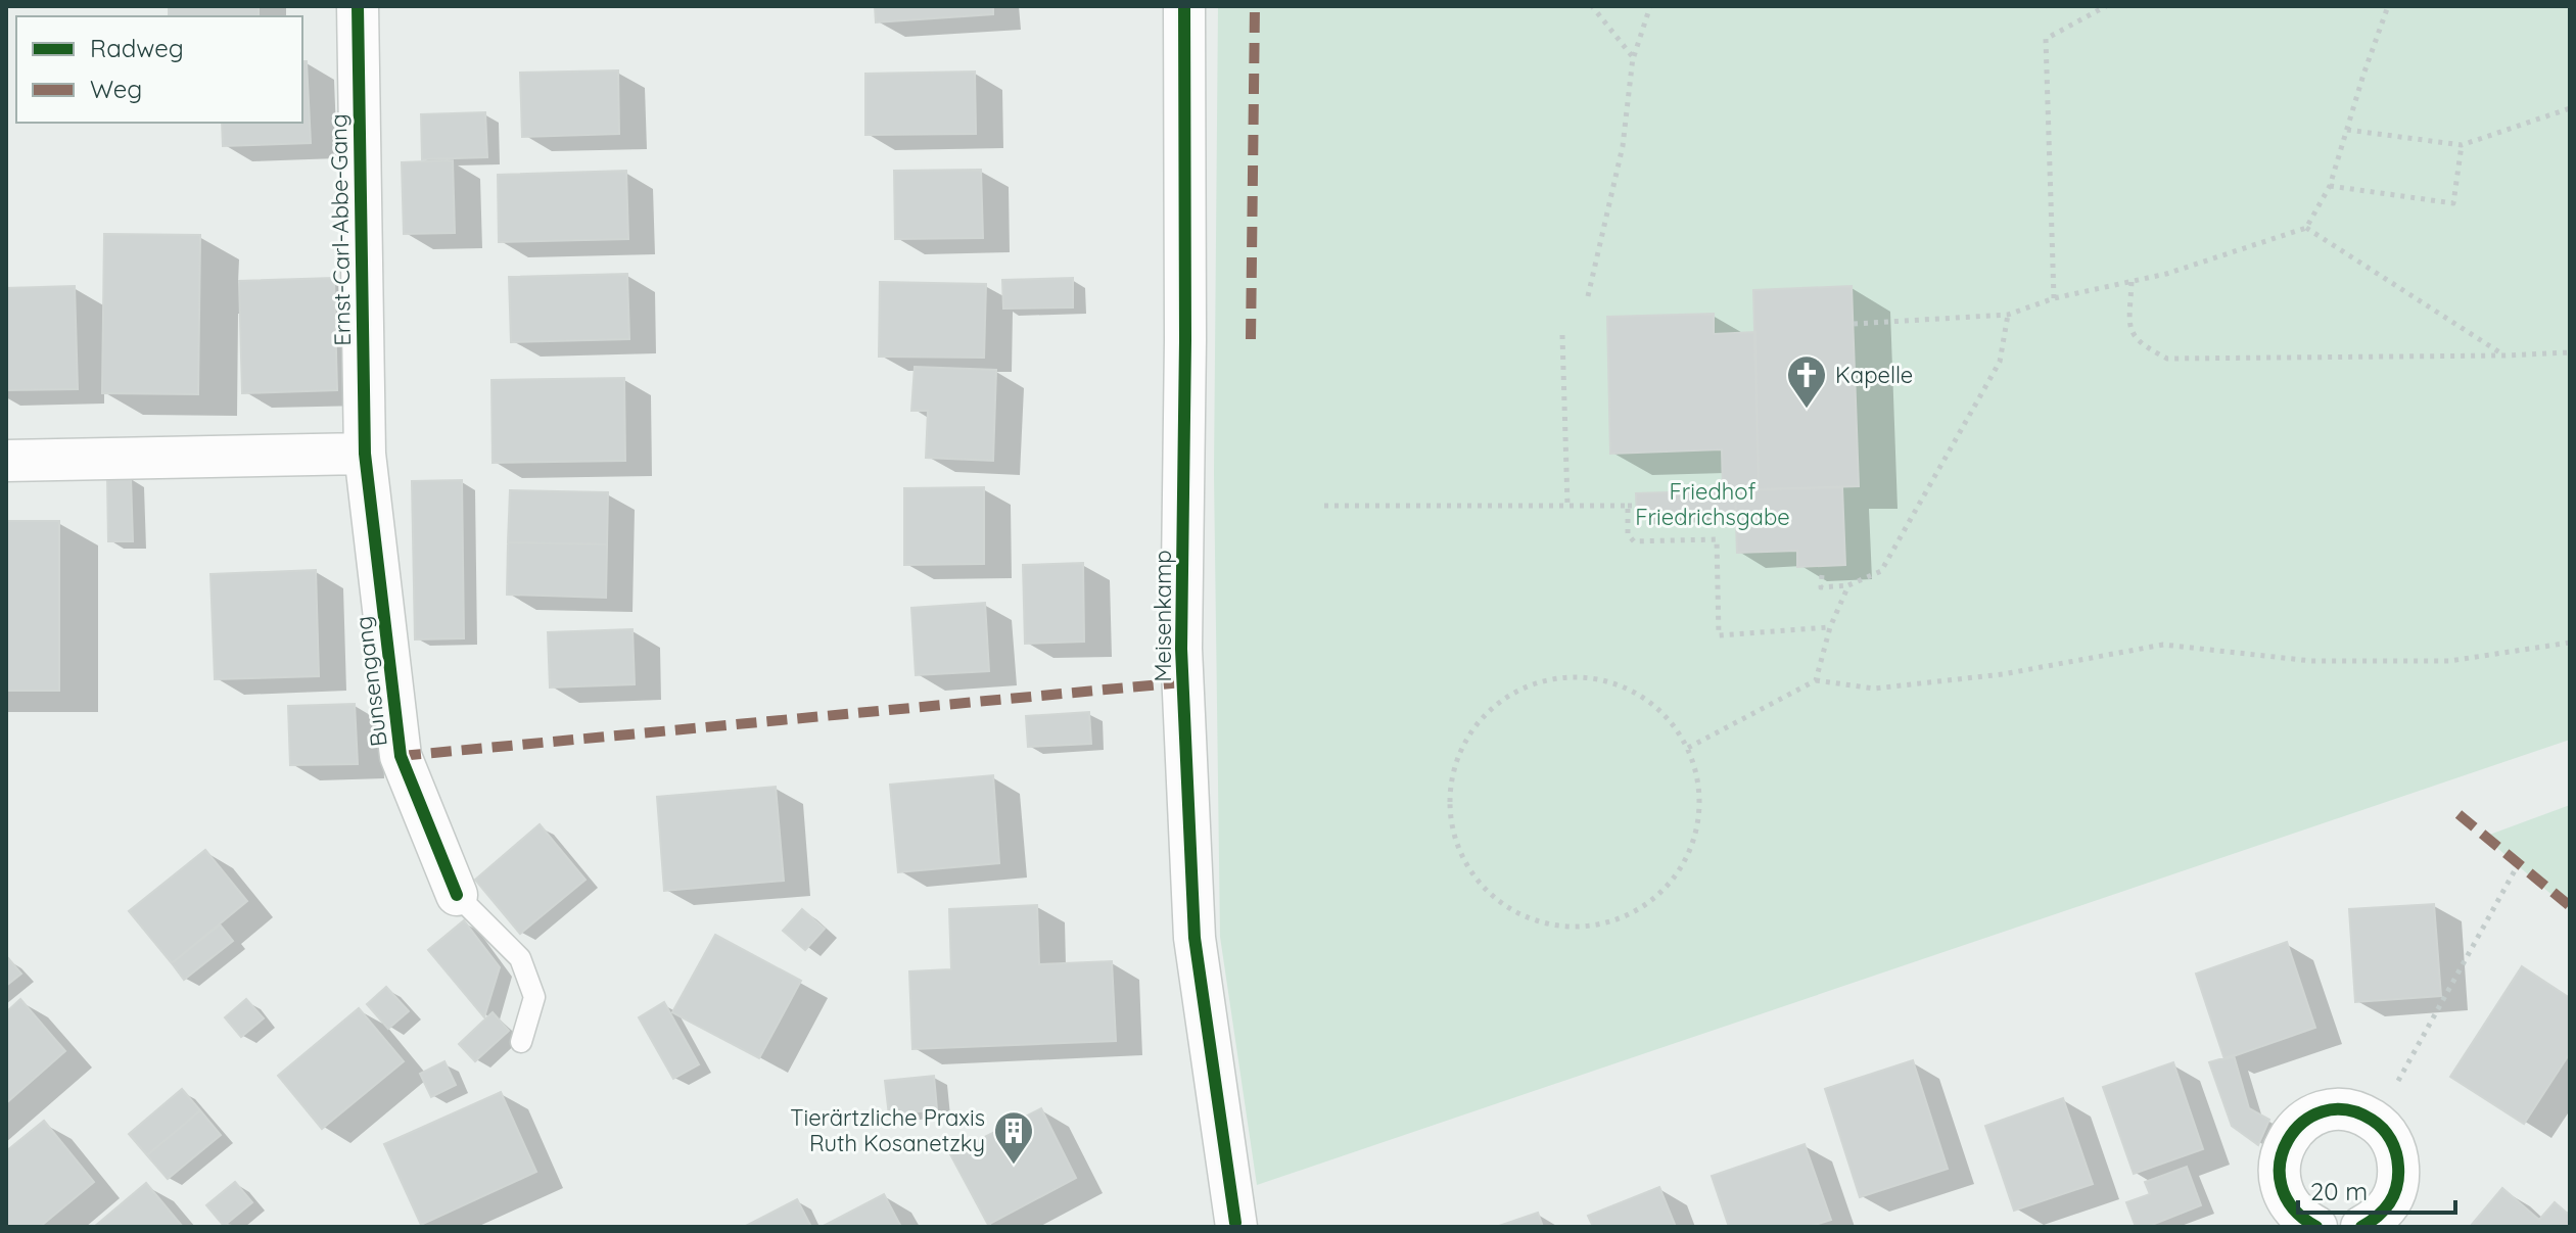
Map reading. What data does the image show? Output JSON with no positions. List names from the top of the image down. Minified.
{"streets":{"street":["Ernst-Carl-Abbe-Gang","Meisenkamp","Bunsengang"]},"crossings":[["Ernst-Carl-Abbe-Gang","Bunsengang"]],"parks":["Friedhof Friedrichsgabe"],"places":{"church":["Kapelle"],"building":["Tierärtzliche Praxis Ruth Kosanetzky"]},"legend":["Radweg","Weg"],"scale_bar":"20 m"}
